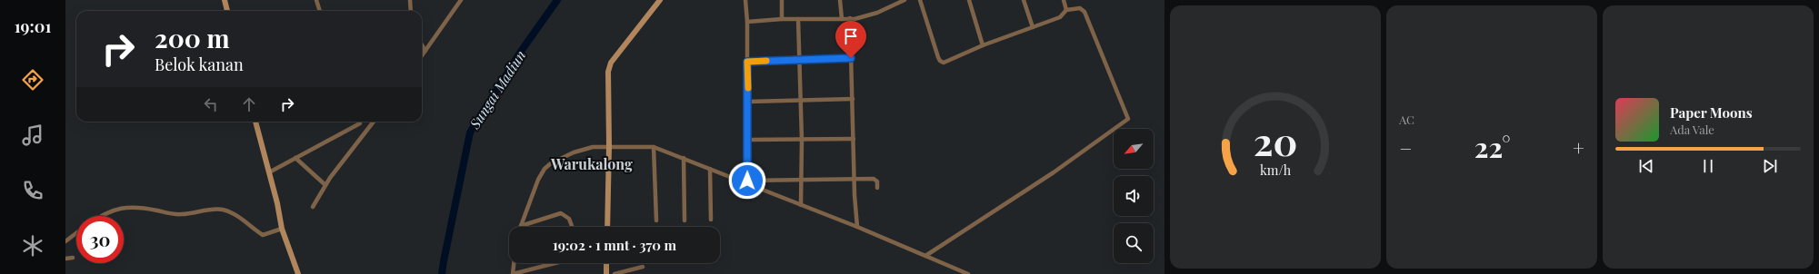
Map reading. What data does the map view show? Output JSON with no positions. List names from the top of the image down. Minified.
{"districts":["Warukalong"],"water":["Sungai Madiun"],"north":"bottom left","page":{"tabs":"19:01","tile":"AC","turn":["200 m","Belok kanan"],"song":["Paper Moons","Ada Vale"],"heat":["−","22°","+"],"limit":"30","trip":"19:02 · 1 mnt · 370 m","gauge":["20","km/h"]}}
